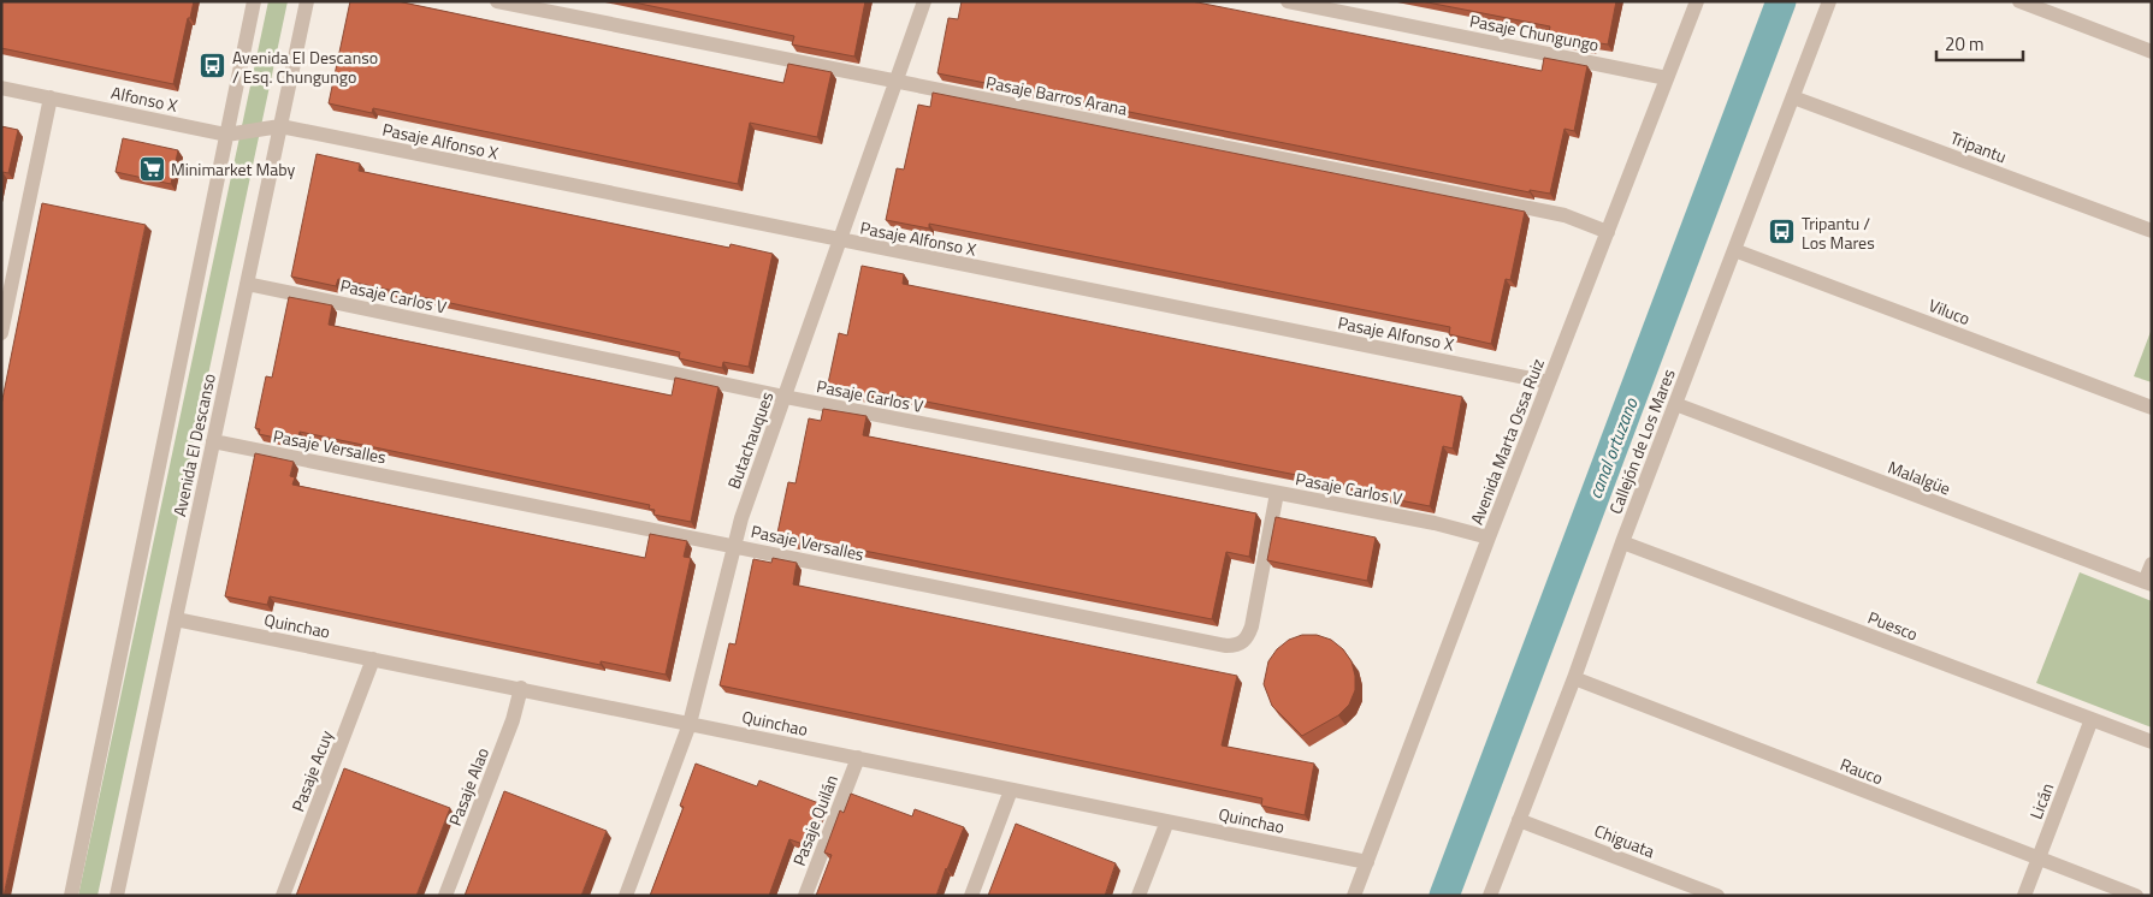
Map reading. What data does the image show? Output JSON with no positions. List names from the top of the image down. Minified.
{"streets":{"street":["Pasaje Chungungo","Pasaje Barros Arana","Alfonso X","Pasaje Alfonso X","Tripantu","Pasaje Carlos V","Viluco","Butachauques","Avenida Marta Ossa Ruiz","Callejón de Los Mares","Avenida El Descanso","Pasaje Versalles","Malalgüe","Quinchao","Puesco","Pasaje Acuy","Rauco","Pasaje Alao","Licán","Pasaje Quilán","Chiguata"]},"crossings":[["Pasaje Chungungo","Avenida Marta Ossa Ruiz"],["Pasaje Barros Arana","Butachauques"],["Pasaje Barros Arana","Avenida Marta Ossa Ruiz"],["Alfonso X","Pasaje Alfonso X"],["Alfonso X","Avenida El Descanso"],["Pasaje Alfonso X","Butachauques"],["Pasaje Alfonso X","Avenida Marta Ossa Ruiz"],["Pasaje Alfonso X","Avenida El Descanso"],["Tripantu","Callejón de Los Mares"],["Pasaje Carlos V","Butachauques"],["Pasaje Carlos V","Avenida Marta Ossa Ruiz"],["Pasaje Carlos V","Avenida El Descanso"],["Pasaje Carlos V","Pasaje Versalles"],["Viluco","Callejón de Los Mares"],["Butachauques","Pasaje Versalles"],["Butachauques","Quinchao"],["Avenida Marta Ossa Ruiz","Quinchao"],["Callejón de Los Mares","Malalgüe"],["Callejón de Los Mares","Puesco"],["Callejón de Los Mares","Rauco"],["Callejón de Los Mares","Chiguata"],["Avenida El Descanso","Pasaje Versalles"],["Avenida El Descanso","Quinchao"],["Quinchao","Pasaje Acuy"],["Quinchao","Pasaje Alao"],["Quinchao","Pasaje Quilán"],["Puesco","Licán"],["Rauco","Licán"]],"water":["canal ortuzano"],"places":{"bus stop":["Avenida El Descanso / Esq. Chungungo","Tripantu / Los Mares"],"supermarket":["Minimarket Maby"]},"scale_bar":"20 m"}
